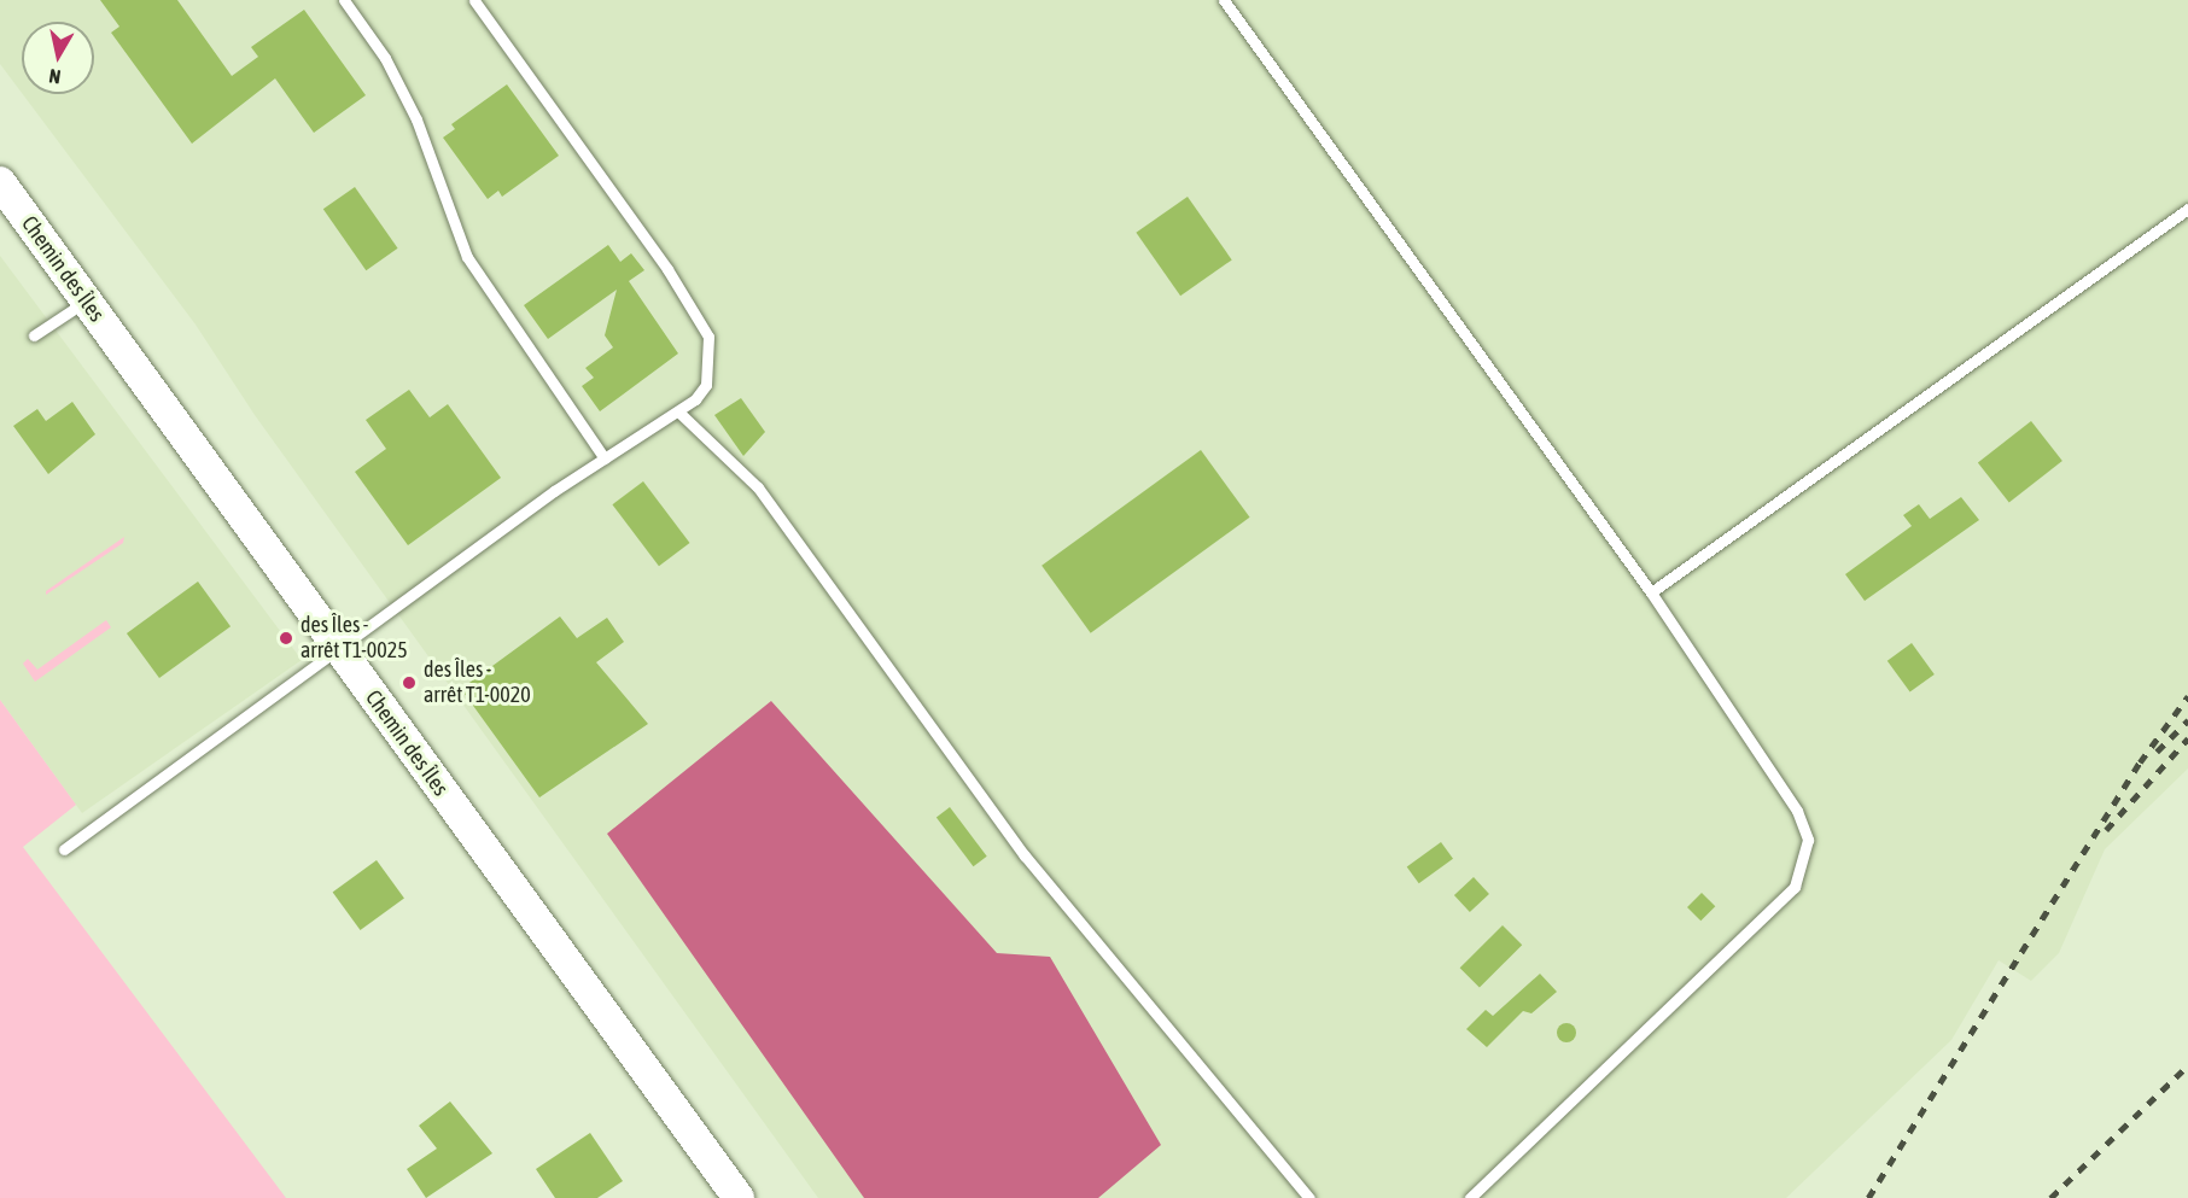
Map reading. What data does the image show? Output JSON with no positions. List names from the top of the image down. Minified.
{"streets":{"main road":["Chemin des Îles"]},"places":["des Îles - arrêt T1-0025","des Îles - arrêt T1-0020"],"north":"bottom"}
